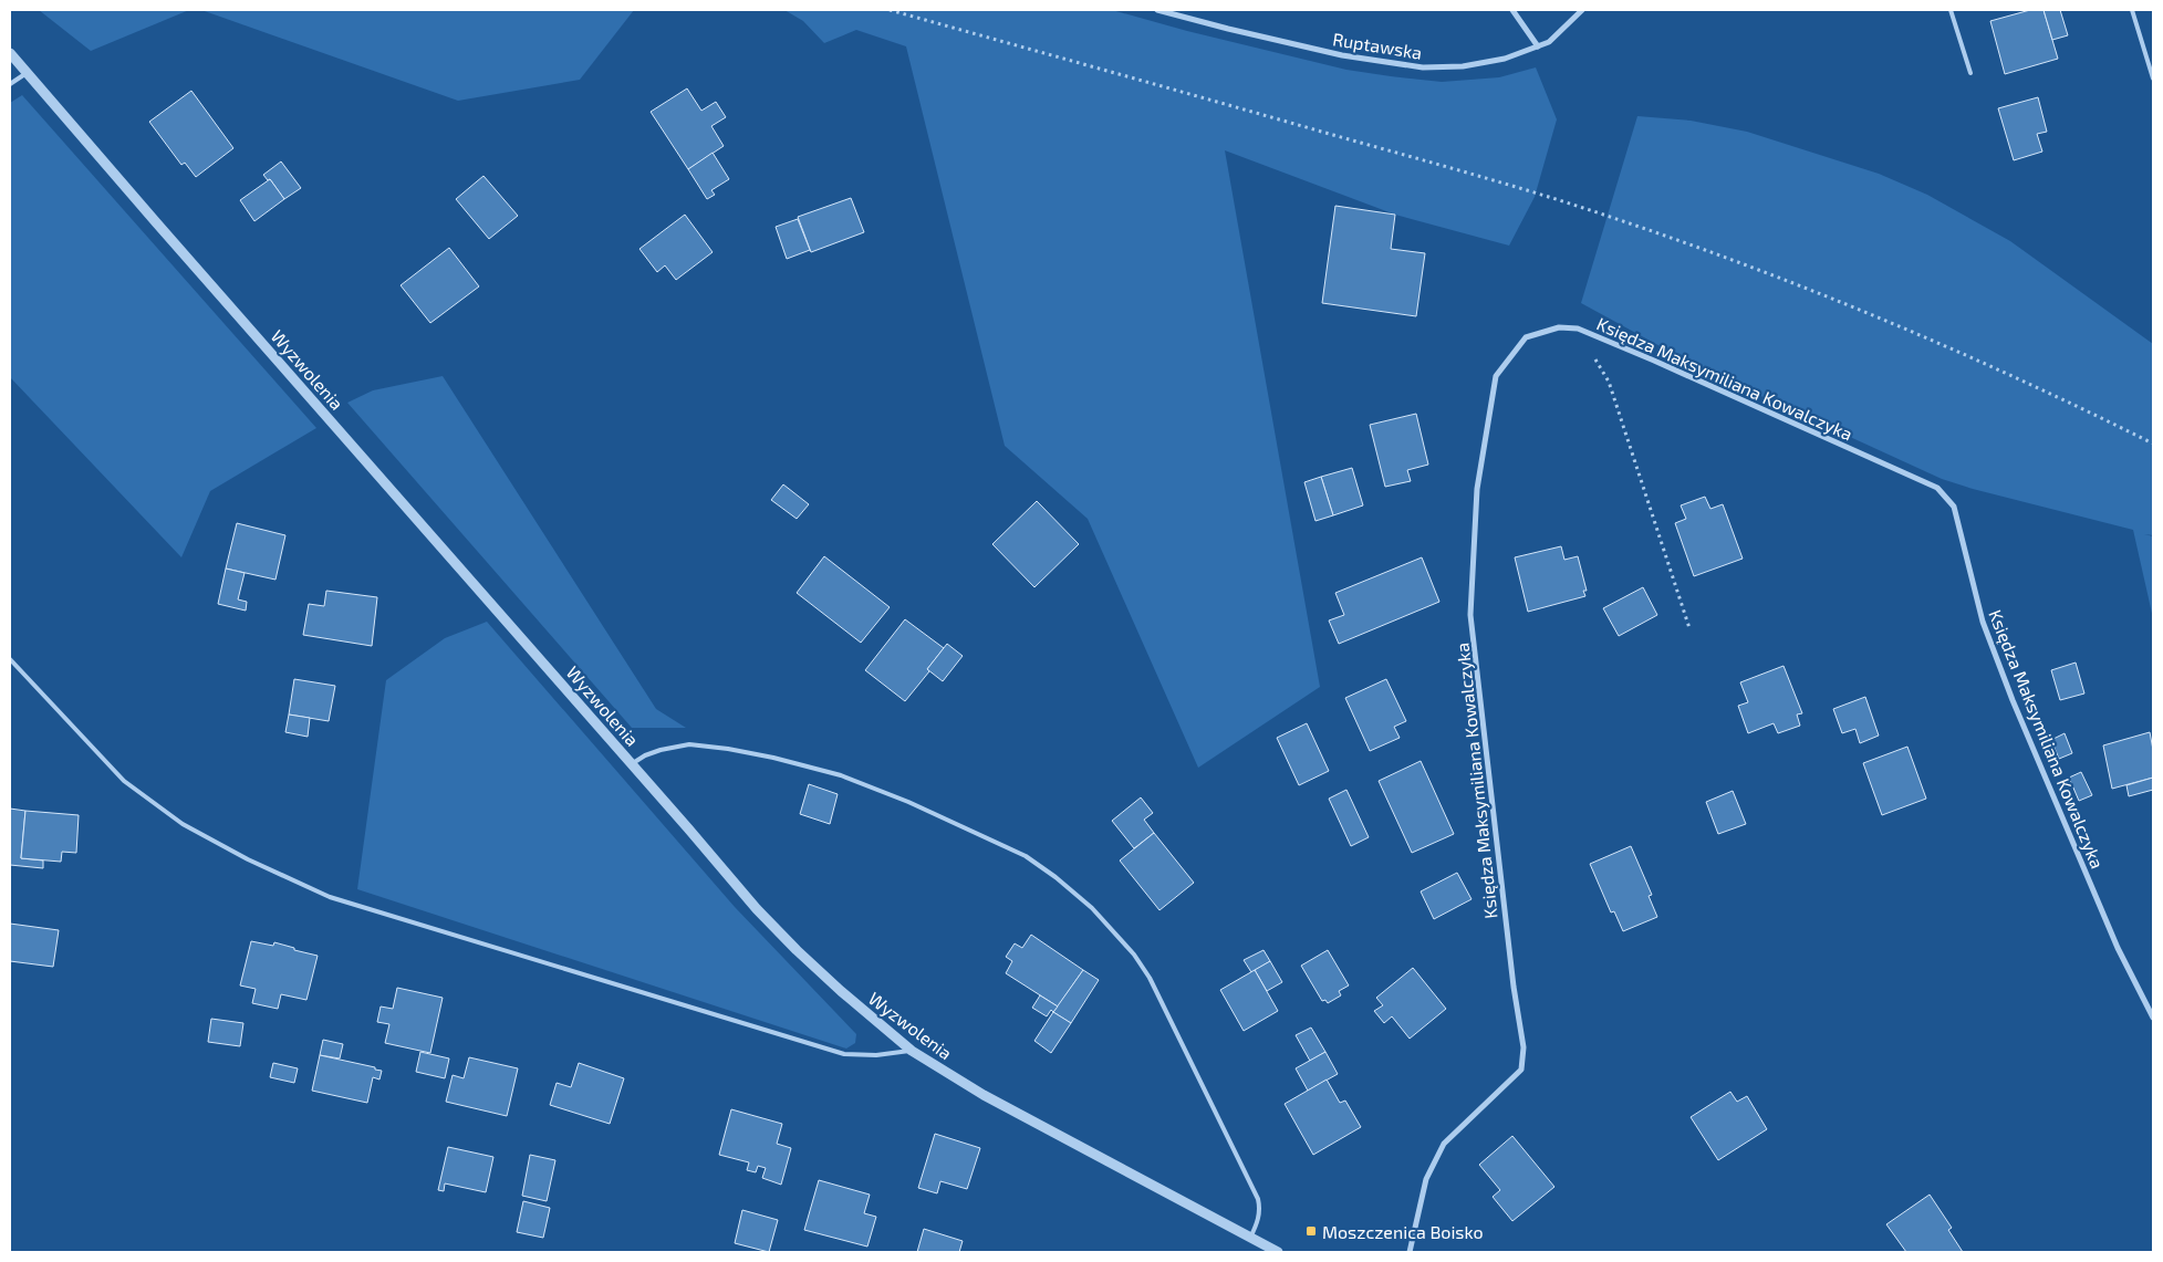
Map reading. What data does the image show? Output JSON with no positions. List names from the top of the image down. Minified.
{"streets":{"street":["Ruptawska","Wyzwolenia","Księdza Maksymiliana Kowalczyka"]},"places":{"transit":["Moszczenica Boisko"]}}
